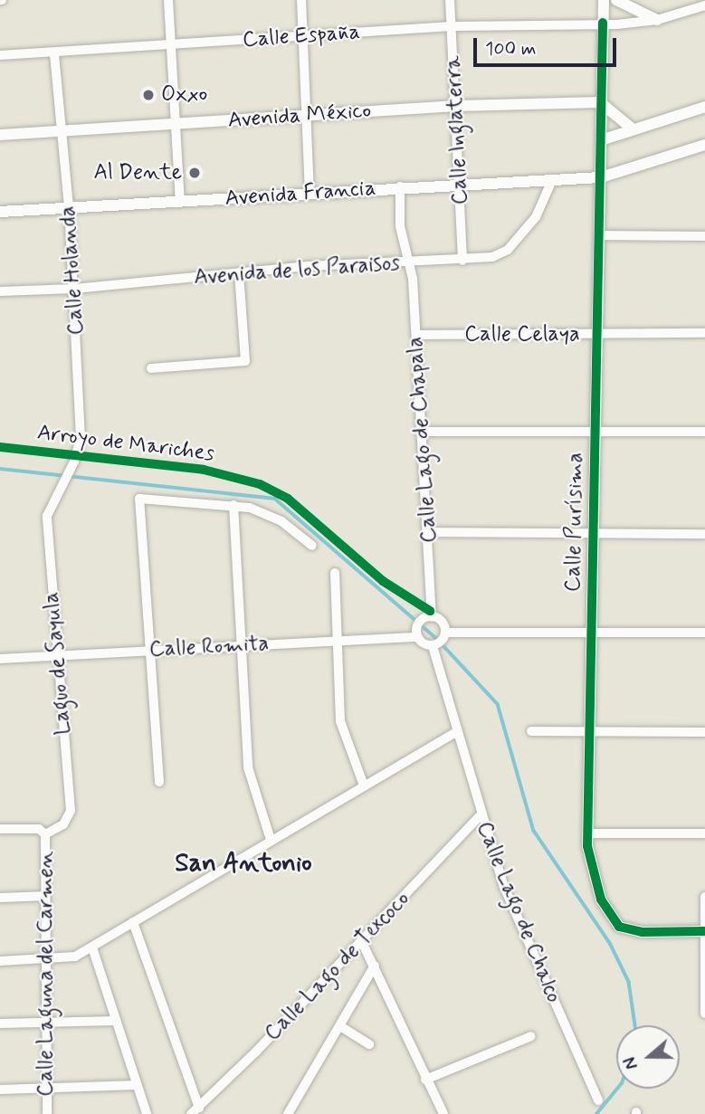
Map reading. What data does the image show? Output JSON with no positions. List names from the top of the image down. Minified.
{"streets":{"street":["Calle España","Avenida México","Calle Inglaterra","Avenida Francia","Calle Holanda","Avenida de los Paraisos","Calle Celaya","Calle Lago de Chapala","Calle Purísima","Calle Romita","Laguo de Sayula","Calle Lago de Chalco","Calle Lago de Texcoco","Calle Laguna del Carmen"],"cycle path":["Arroyo de Mariches"]},"crossings":[["Calle España","Calle Inglaterra"],["Calle España","Calle Holanda"],["Calle España","Calle Purísima"],["Avenida México","Calle Inglaterra"],["Avenida México","Calle Holanda"],["Avenida México","Calle Purísima"],["Calle Inglaterra","Avenida Francia"],["Calle Inglaterra","Avenida de los Paraisos"],["Avenida Francia","Calle Holanda"],["Avenida Francia","Avenida de los Paraisos"],["Avenida Francia","Calle Purísima"],["Calle Holanda","Avenida de los Paraisos"],["Calle Holanda","Laguo de Sayula"],["Avenida de los Paraisos","Calle Lago de Chapala"],["Calle Celaya","Calle Lago de Chapala"],["Calle Celaya","Calle Purísima"],["Calle Lago de Chapala","Calle Romita"],["Calle Lago de Chapala","Calle Lago de Chalco"],["Calle Romita","Laguo de Sayula"],["Calle Romita","Calle Lago de Chalco"],["Laguo de Sayula","Calle Laguna del Carmen"],["Calle Lago de Chalco","Calle Lago de Texcoco"]],"districts":["San Antonio"],"places":["Oxxo","Al Dente"],"scale_bar":"100 m","north":"left"}
